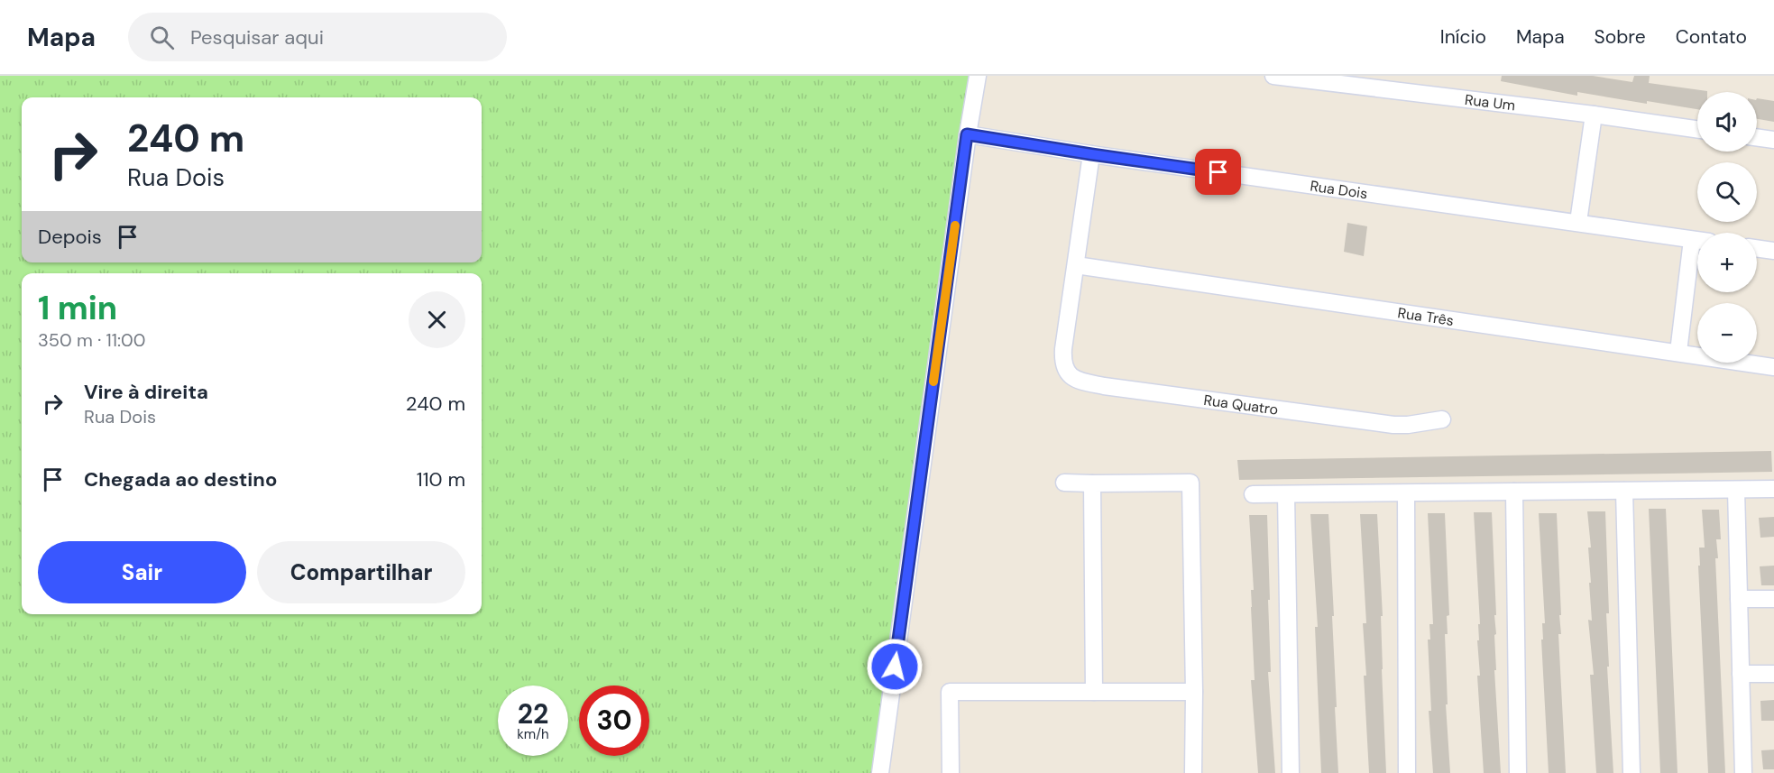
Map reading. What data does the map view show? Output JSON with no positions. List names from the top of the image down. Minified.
{"streets":{"street":["Rua Um","Rua Dois","Rua Três","Rua Quatro"]},"crossings":[["Rua Três","Rua Quatro"]],"page":{"header":"Mapa","search":"Pesquisar aqui","nav":["Início","Mapa","Sobre","Contato"],"map_buttons":["+","−"],"turn":["240 m","Rua Dois"],"then":"Depois","heading":["1 min","350 m · 11:00"],"list":[{"name":"Vire à direita","note":"Rua Dois","value":"240 m"},{"name":"Chegada ao destino","value":"110 m"}],"buttons":["Sair","Compartilhar"],"speed":"22 km/h","limit":"30"}}
